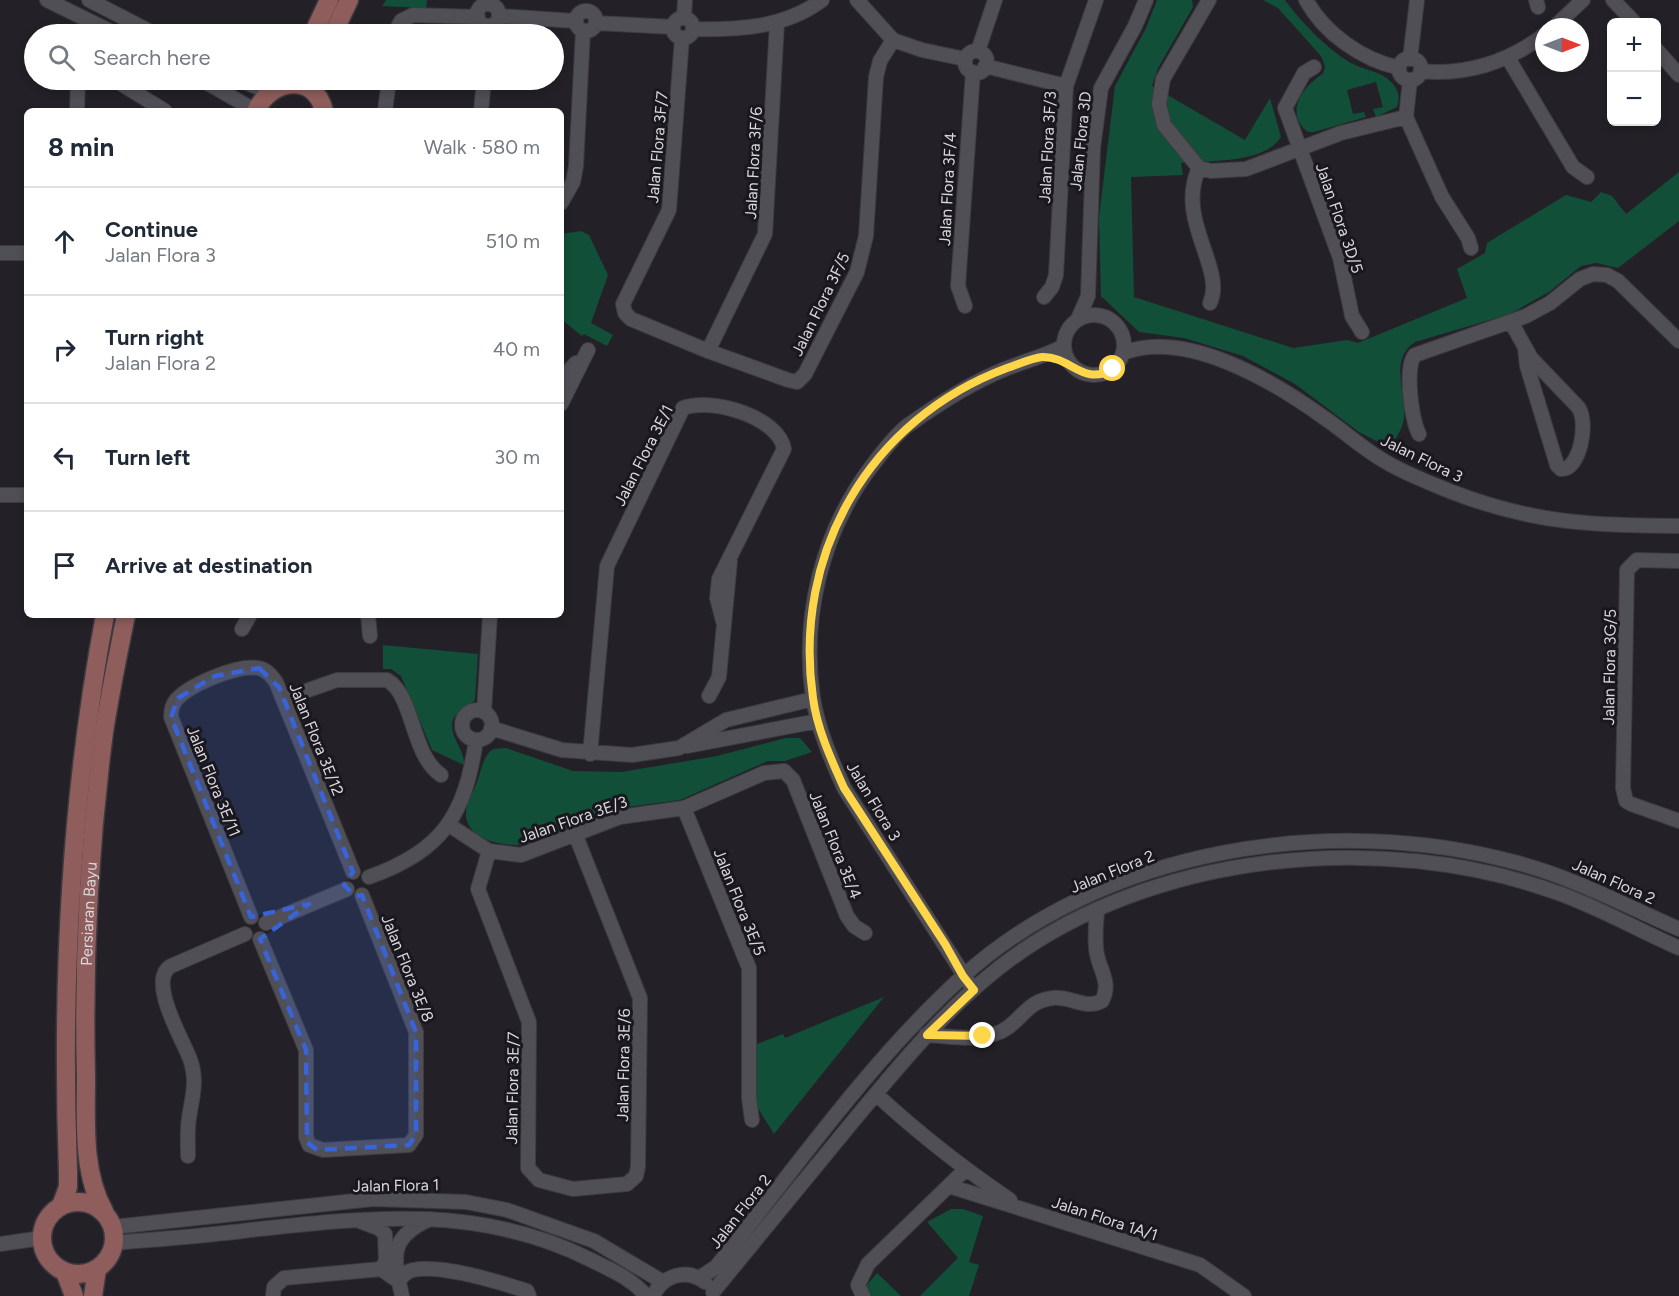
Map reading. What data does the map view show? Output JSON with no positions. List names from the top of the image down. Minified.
{"streets":{"main road":["Persiaran Bayu"],"street":["Jalan Flora 3D","Jalan Flora 3F/7","Jalan Flora 3F/3","Jalan Flora 3F/6","Jalan Flora 3F/4","Jalan Flora 3D/5","Jalan Flora 3F/5","Jalan Flora 3E/1","Jalan Flora 3","Jalan Flora 3G/5","Jalan Flora 3E/12","Jalan Flora 3E/11","Jalan Flora 3E/3","Jalan Flora 3E/4","Jalan Flora 2","Jalan Flora 3E/5","Jalan Flora 3E/8","Jalan Flora 3E/6","Jalan Flora 3E/7","Jalan Flora 1","Jalan Flora 1A/1"]},"crossings":[["Jalan Flora 3D","Jalan Flora 3"],["Jalan Flora 3F/7","Jalan Flora 3F/6"],["Jalan Flora 3F/7","Jalan Flora 3F/5"],["Jalan Flora 3F/6","Jalan Flora 3F/5"],["Jalan Flora 3","Jalan Flora 2"],["Jalan Flora 3E/12","Jalan Flora 3E/11"],["Jalan Flora 3E/12","Jalan Flora 3E/8"],["Jalan Flora 3E/11","Jalan Flora 3E/8"],["Jalan Flora 3E/3","Jalan Flora 3E/4"],["Jalan Flora 3E/3","Jalan Flora 3E/5"],["Jalan Flora 3E/3","Jalan Flora 3E/6"],["Jalan Flora 3E/3","Jalan Flora 3E/7"],["Persiaran Bayu","Jalan Flora 1"],["Jalan Flora 3E/6","Jalan Flora 3E/7"]],"north":"right","page":{"map_buttons":["+","−"],"search":"Search here","heading":["8 min","Walk · 580 m"],"list":[["Continue","Jalan Flora 3","510 m"],["Turn right","Jalan Flora 2","40 m"],["Turn left","30 m"],"Arrive at destination"]}}
